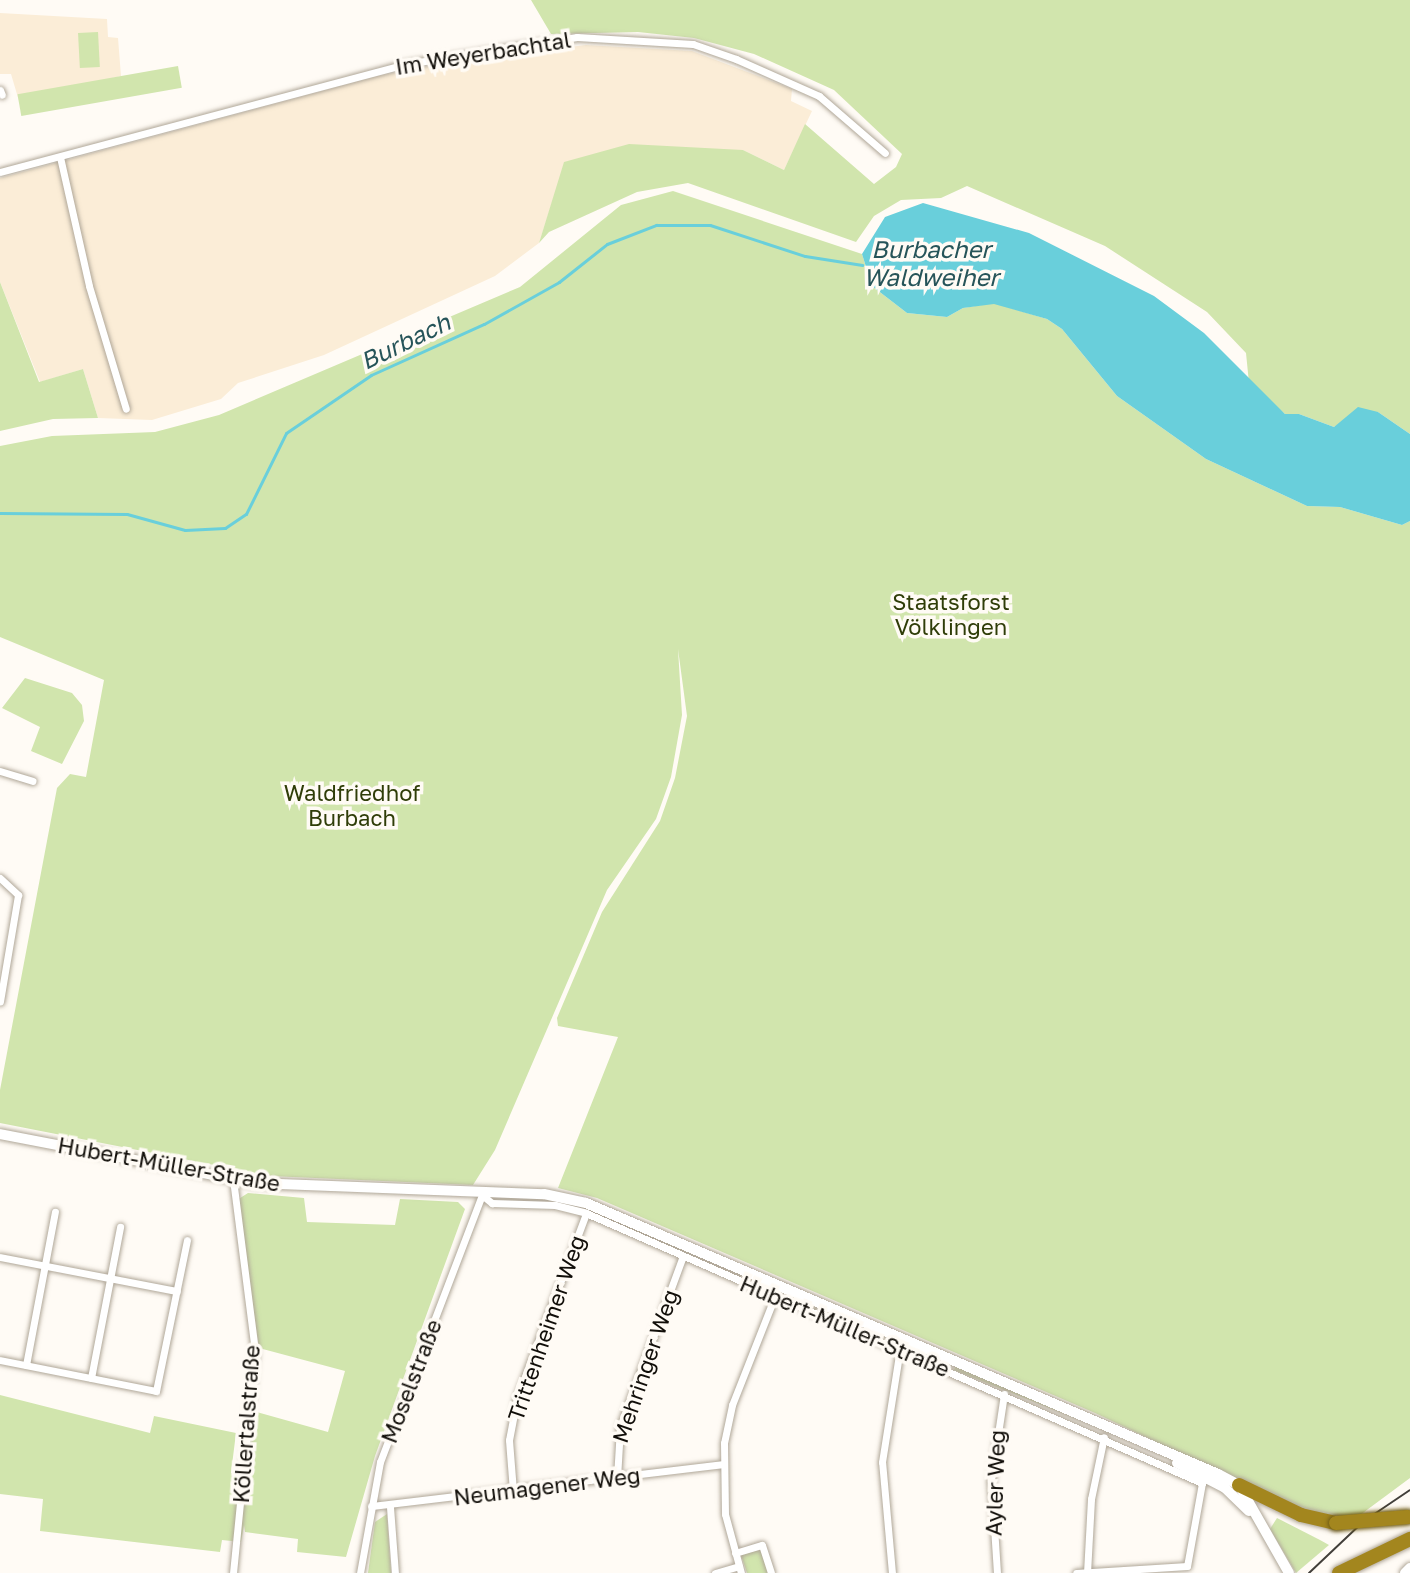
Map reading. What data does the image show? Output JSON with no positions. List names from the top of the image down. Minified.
{"streets":{"main road":["Hubert-Müller-Straße"],"street":["Im Weyerbachtal","Trittenheimer Weg","Mehringer Weg","Moselstraße","Köllertalstraße","Ayler Weg","Neumagener Weg"]},"crossings":[["Hubert-Müller-Straße","Trittenheimer Weg"],["Hubert-Müller-Straße","Mehringer Weg"],["Hubert-Müller-Straße","Moselstraße"],["Hubert-Müller-Straße","Köllertalstraße"],["Hubert-Müller-Straße","Ayler Weg"],["Trittenheimer Weg","Neumagener Weg"],["Mehringer Weg","Neumagener Weg"],["Moselstraße","Neumagener Weg"]],"water":["Burbacher Waldweiher","Burbach"],"parks":["Staatsforst Völklingen","Waldfriedhof Burbach"]}
